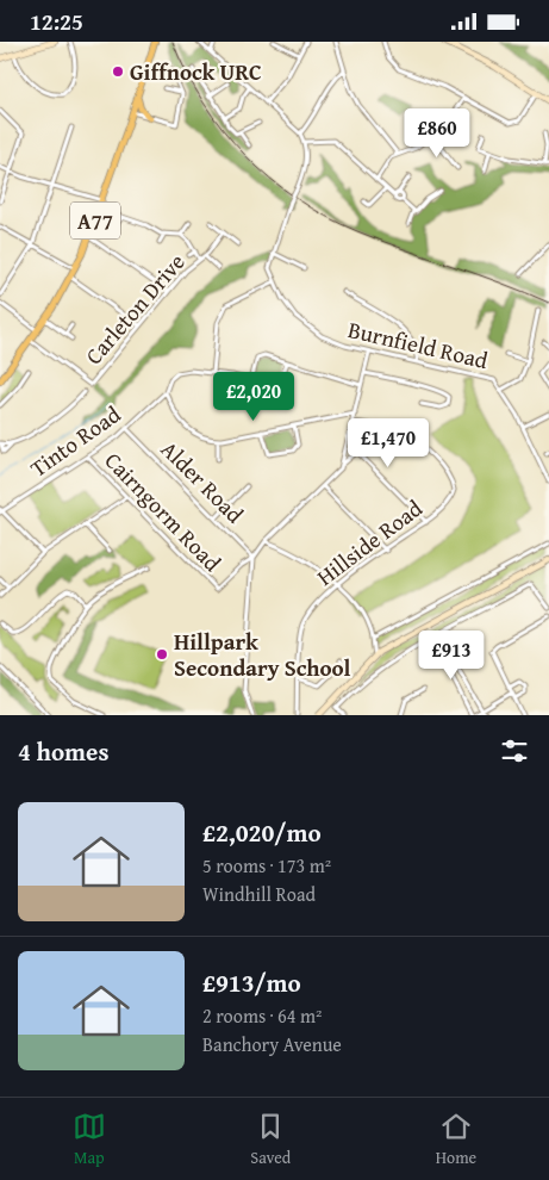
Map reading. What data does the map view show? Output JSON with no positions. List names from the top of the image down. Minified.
{"streets":{"main road":["A77"],"street":["Carleton Drive","Burnfield Road","Tinto Road","Alder Road","Cairngorm Road","Hillside Road"]},"crossings":[["A77","Carleton Drive"],["Tinto Road","Alder Road"],["Tinto Road","Cairngorm Road"],["Alder Road","Cairngorm Road"]],"places":["Giffnock URC","Hillpark Secondary School"],"page":{"status":"12:25","price":["£860","£2,020","£1,470","£913"],"heading":"4 homes","list":[{"name":"£2,020/mo","note":"5 rooms · 173 m² · Windhill Road"},{"name":"£913/mo","note":"2 rooms · 64 m² · Banchory Avenue"}],"tabs":["Map","Saved","Home"]}}
